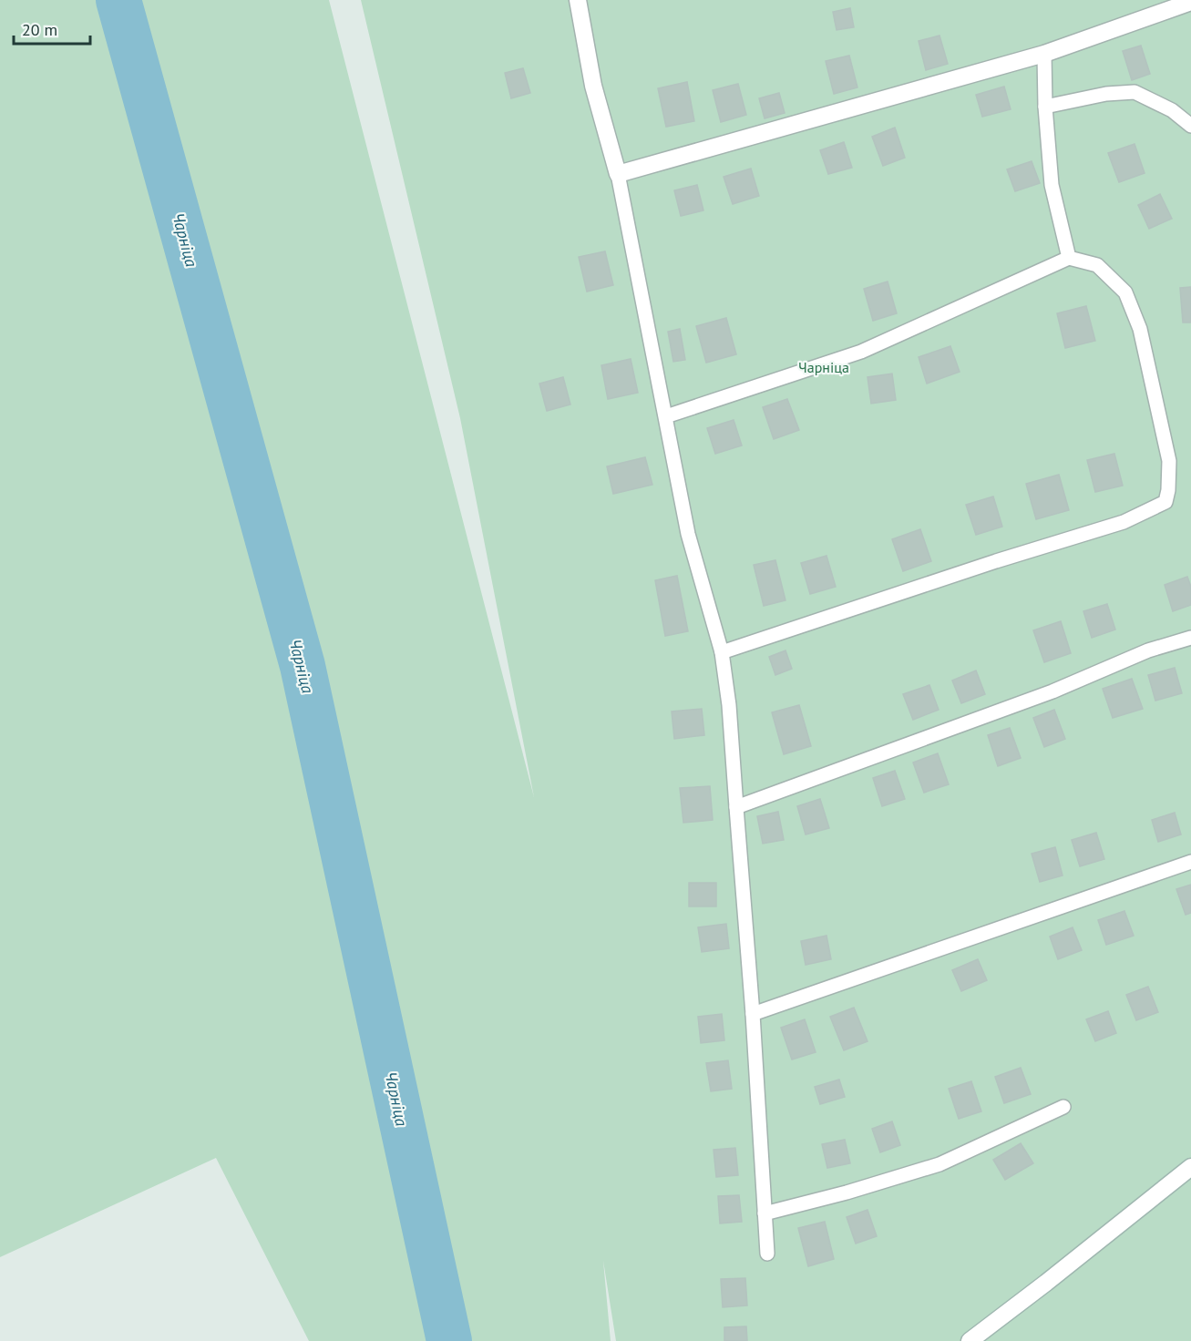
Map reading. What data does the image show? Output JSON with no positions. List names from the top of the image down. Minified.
{"water":["Чарніца"],"parks":["Чарніца"],"scale_bar":"20 m"}
